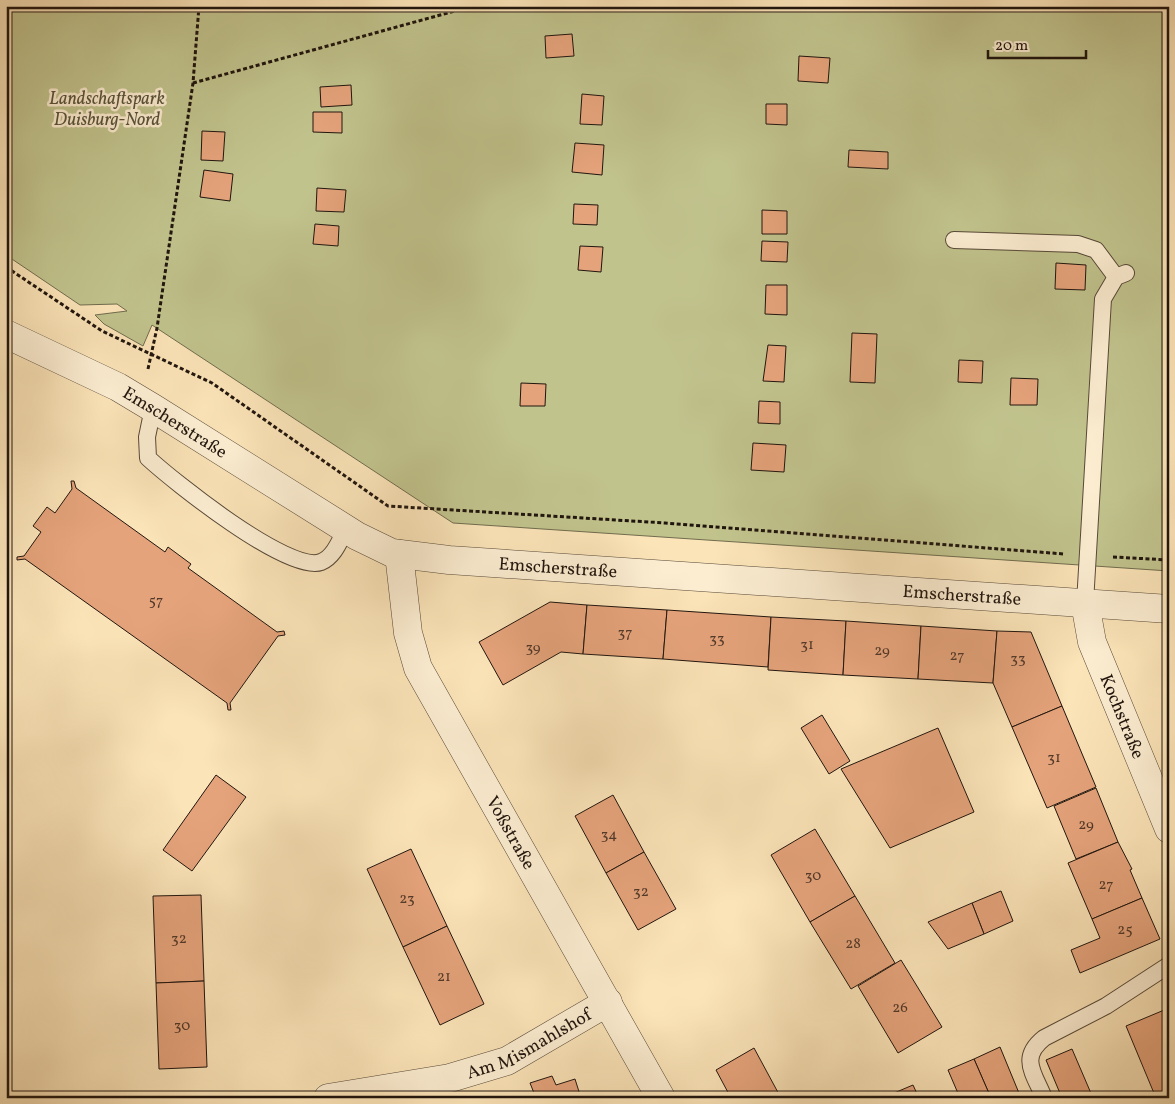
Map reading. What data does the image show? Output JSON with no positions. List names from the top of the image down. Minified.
{"streets":{"street":["Emscherstraße","Kochstraße","Voßstraße","Am Mismahlshof"]},"crossings":[["Emscherstraße","Kochstraße"],["Emscherstraße","Voßstraße"],["Voßstraße","Am Mismahlshof"]],"parks":["Landschaftspark Duisburg-Nord"],"house_numbers":["57","37","33","31","39","29","27","33","31","29","34","30","27","32","23","25","32","28","21","26","30"],"scale_bar":"20 m"}
